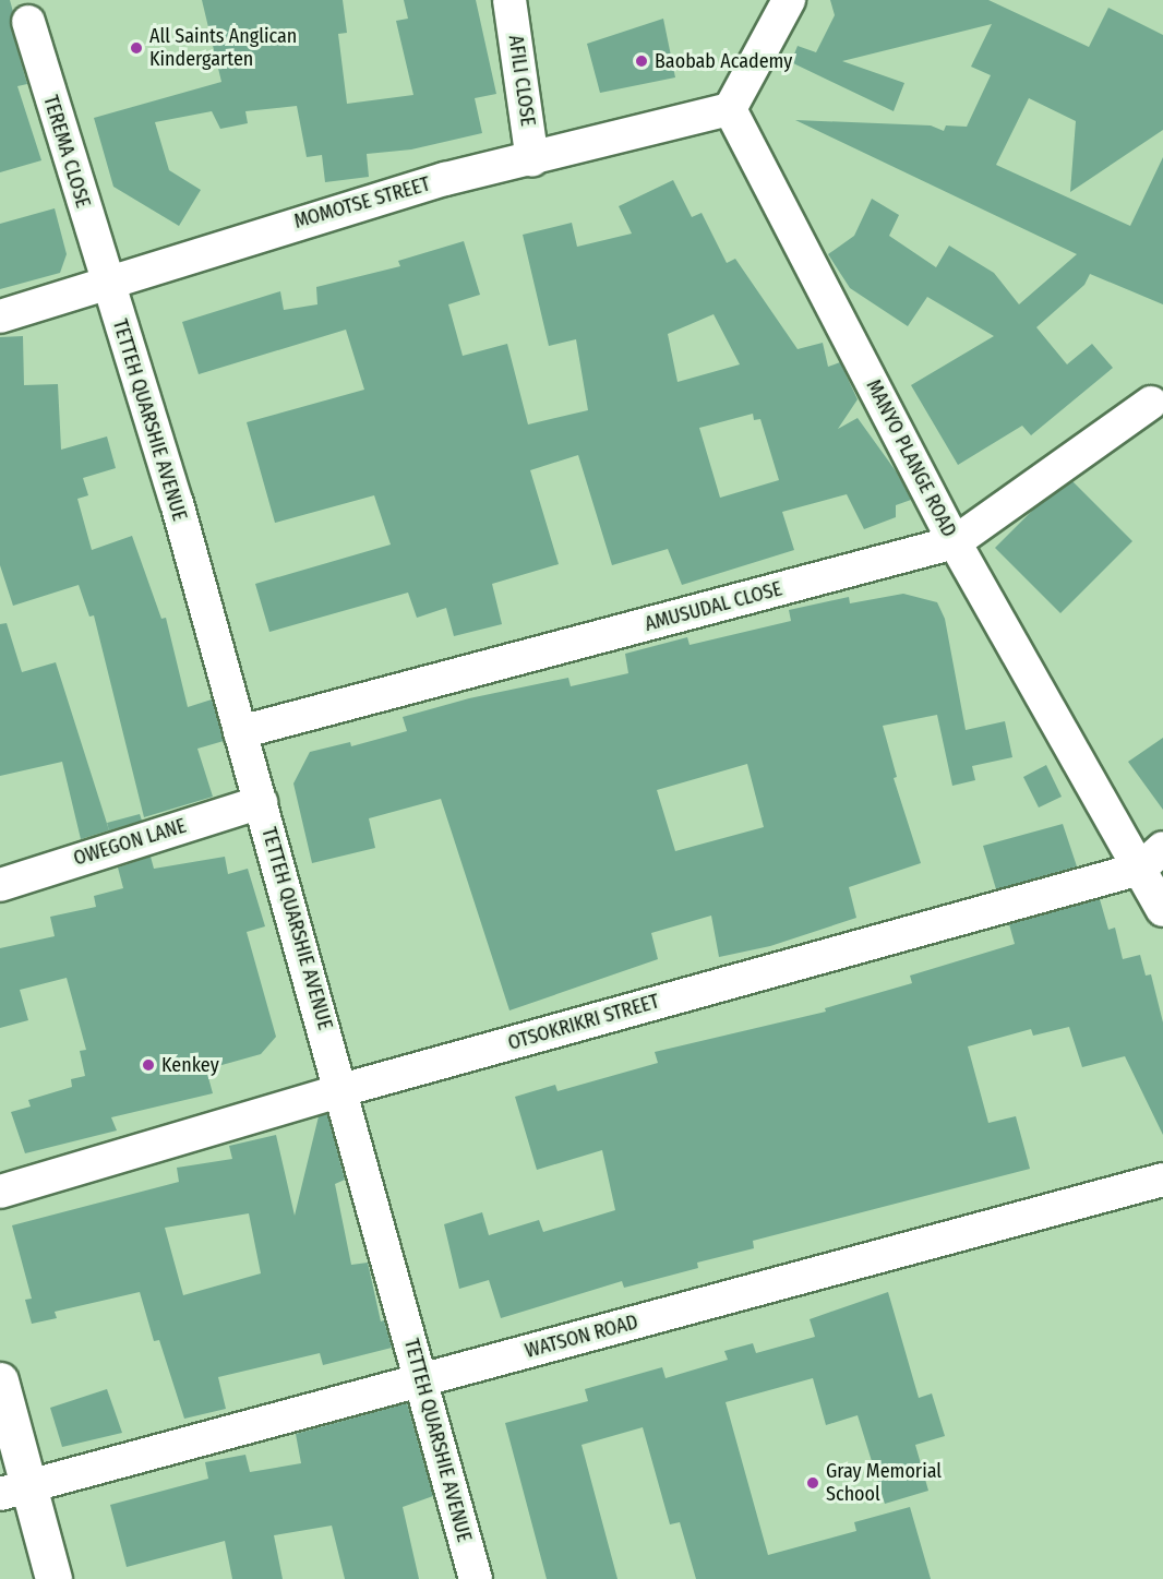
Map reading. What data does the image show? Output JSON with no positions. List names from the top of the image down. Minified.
{"streets":{"street":["AFILI CLOSE","TEREMA CLOSE","MOMOTSE STREET","TETTEH QUARSHIE AVENUE","MANYO PLANGE ROAD","AMUSUDAL CLOSE","OWEGON LANE","OTSOKRIKRI STREET","WATSON ROAD"]},"crossings":[["AFILI CLOSE","MOMOTSE STREET"],["TEREMA CLOSE","MOMOTSE STREET"],["TEREMA CLOSE","TETTEH QUARSHIE AVENUE"],["MOMOTSE STREET","TETTEH QUARSHIE AVENUE"],["MOMOTSE STREET","MANYO PLANGE ROAD"],["TETTEH QUARSHIE AVENUE","AMUSUDAL CLOSE"],["TETTEH QUARSHIE AVENUE","OWEGON LANE"],["TETTEH QUARSHIE AVENUE","OTSOKRIKRI STREET"],["TETTEH QUARSHIE AVENUE","WATSON ROAD"],["MANYO PLANGE ROAD","AMUSUDAL CLOSE"],["MANYO PLANGE ROAD","OTSOKRIKRI STREET"]],"places":["All Saints Anglican Kindergarten","Baobab Academy","Kenkey","Gray Memorial School"]}
